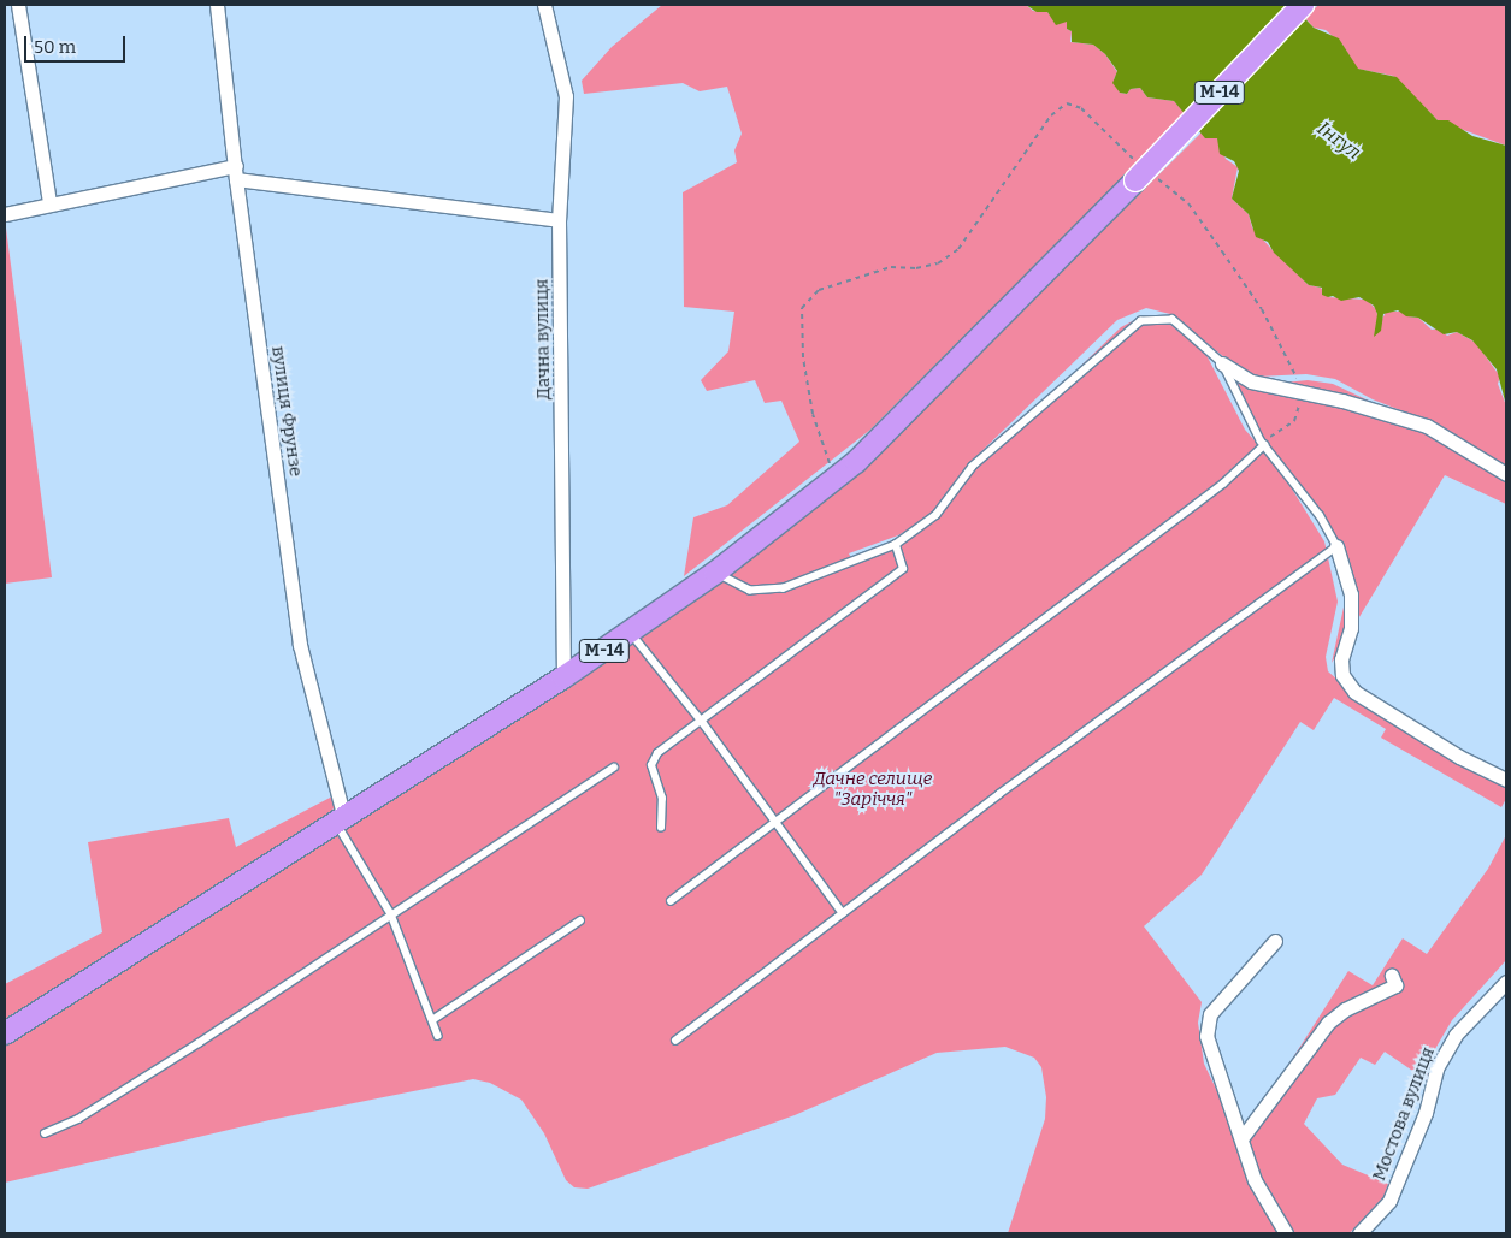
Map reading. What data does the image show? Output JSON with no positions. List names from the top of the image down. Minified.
{"streets":{"highway":["М-14"],"street":["Дачна вулиця","вулиця Фрунзе","Мостова вулиця"]},"crossings":[["М-14","Дачна вулиця"],["М-14","вулиця Фрунзе"]],"water":["Інгул"],"parks":["Дачне селище \"Заріччя\""],"scale_bar":"50 m"}
